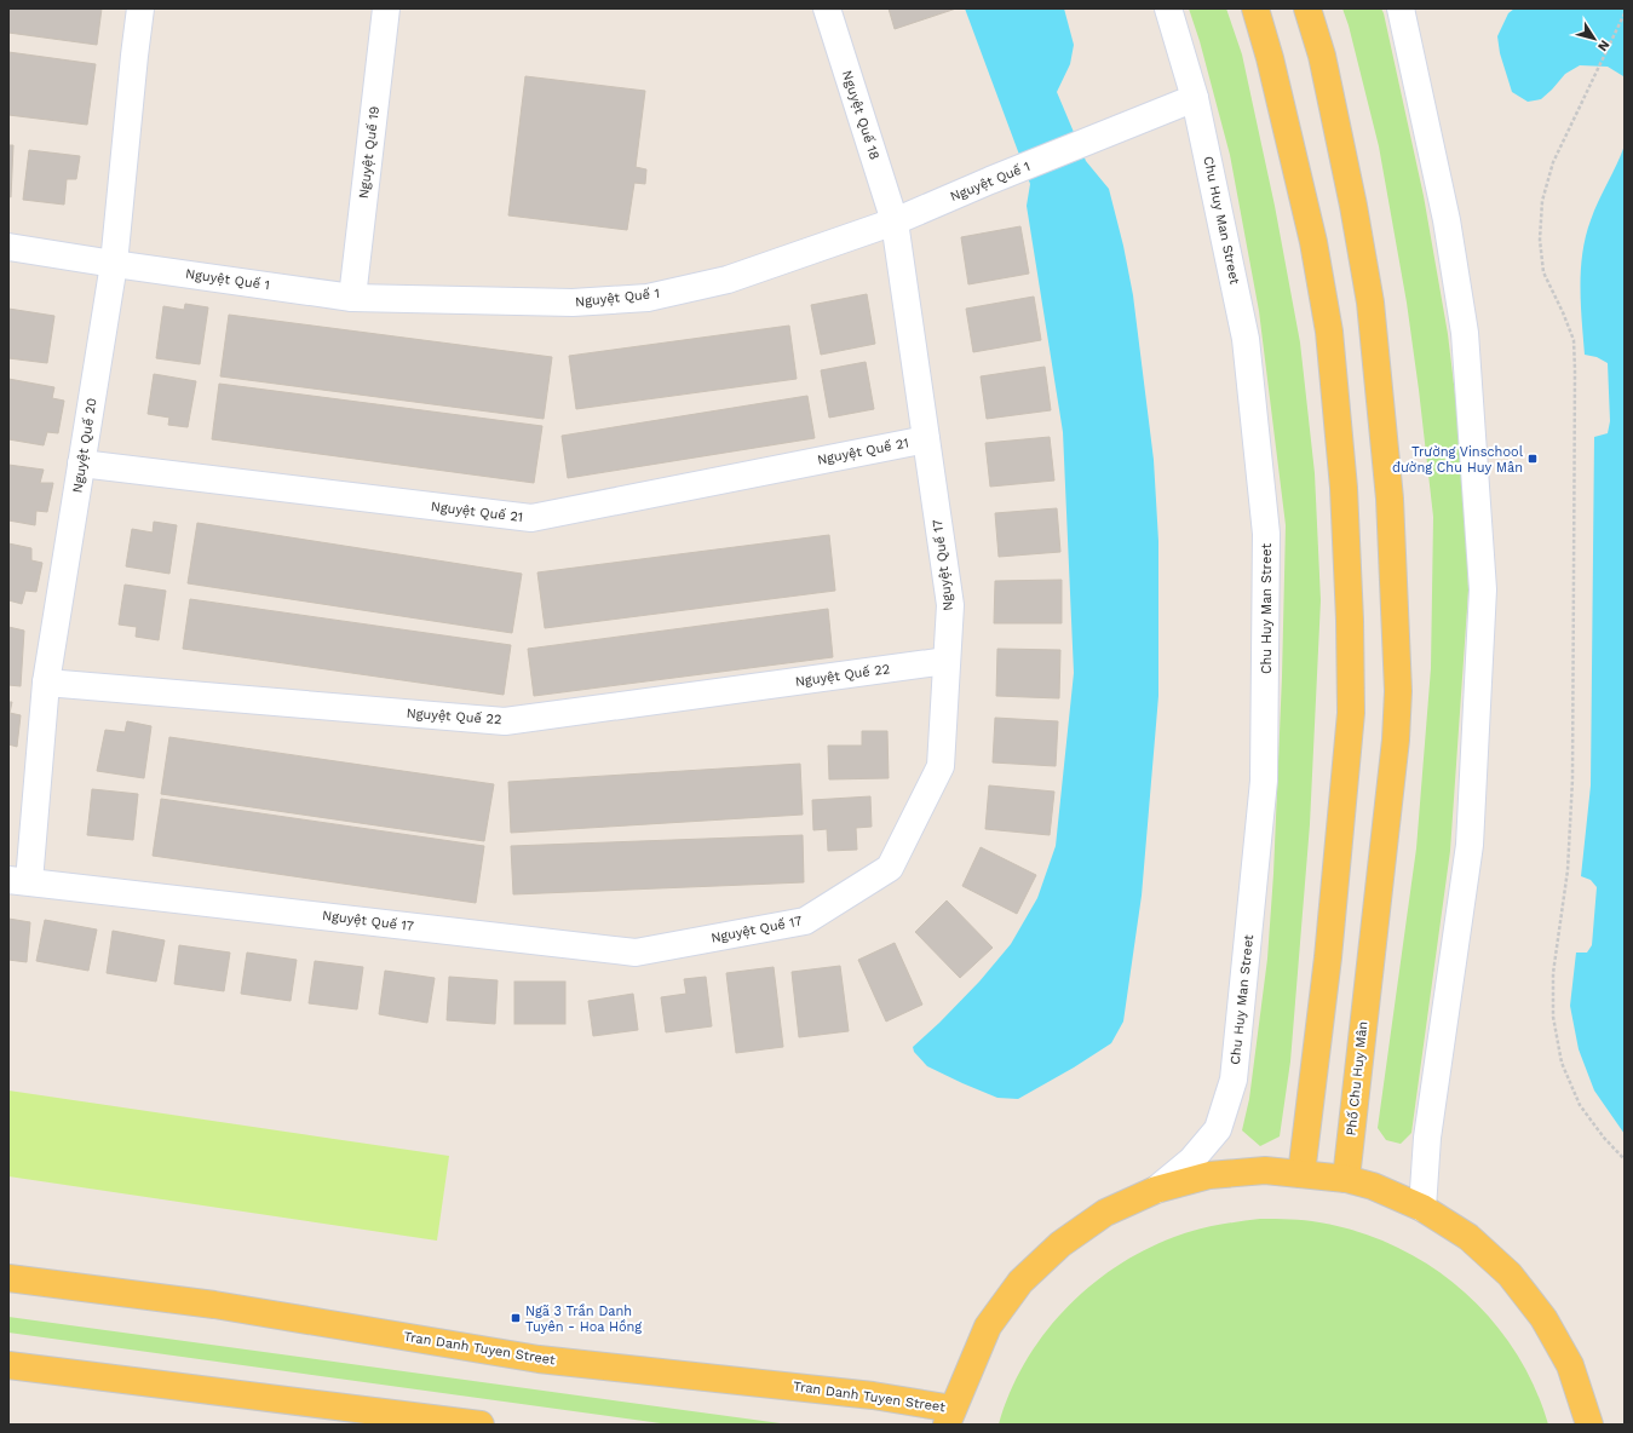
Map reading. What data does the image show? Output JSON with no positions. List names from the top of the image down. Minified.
{"streets":{"main road":["Tran Danh Tuyen Street"],"street":["Nguyệt Quế 18","Nguyệt Quế 19","Nguyệt Quế 1","Chu Huy Man Street","Nguyệt Quế 20","Nguyệt Quế 21","Nguyệt Quế 17","Nguyệt Quế 22"]},"crossings":[["Nguyệt Quế 18","Nguyệt Quế 1"],["Nguyệt Quế 18","Nguyệt Quế 17"],["Nguyệt Quế 19","Nguyệt Quế 1"],["Nguyệt Quế 1","Chu Huy Man Street"],["Nguyệt Quế 1","Nguyệt Quế 20"],["Nguyệt Quế 1","Nguyệt Quế 17"],["Nguyệt Quế 20","Nguyệt Quế 21"],["Nguyệt Quế 20","Nguyệt Quế 17"],["Nguyệt Quế 20","Nguyệt Quế 22"],["Nguyệt Quế 21","Nguyệt Quế 17"],["Nguyệt Quế 17","Nguyệt Quế 22"]],"places":{"transit":["Trường Vinschool đường Chu Huy Mân","Ngã 3 Trần Danh Tuyên - Hoa Hồng"]},"north":"bottom right"}
